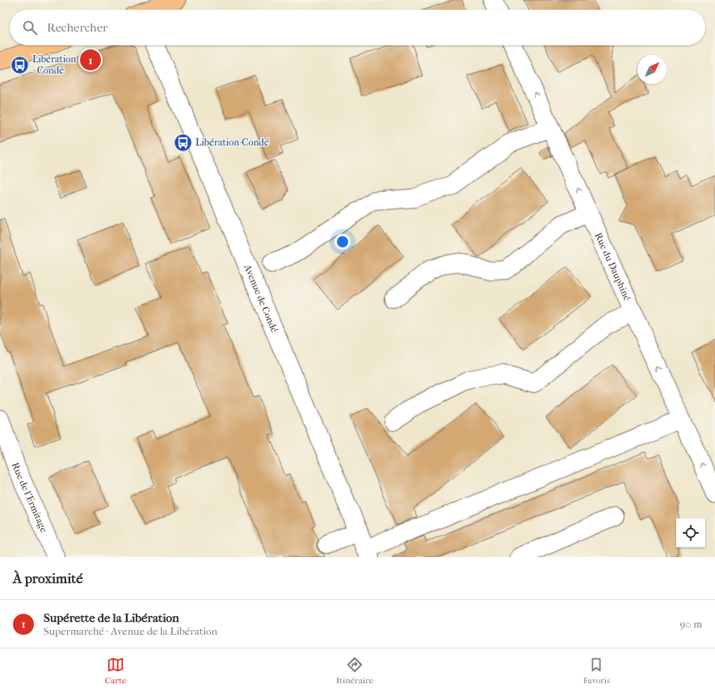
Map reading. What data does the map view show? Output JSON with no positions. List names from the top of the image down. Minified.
{"streets":{"street":["Rue du Dauphiné","Avenue de Condé","Rue de l'Ermitage"]},"one_way":["Rue du Dauphiné"],"places":{"bus stop":["Libération - Condé","Libération-Condé"]},"north":"top right","page":{"search":"Rechercher","pins":"1","heading":"À proximité","list":[{"mark":"1","name":"Supérette de la Libération","note":"Supermarché · Avenue de la Libération","value":"90 m"}],"nav":["Carte","Itinéraire","Favoris"]}}
